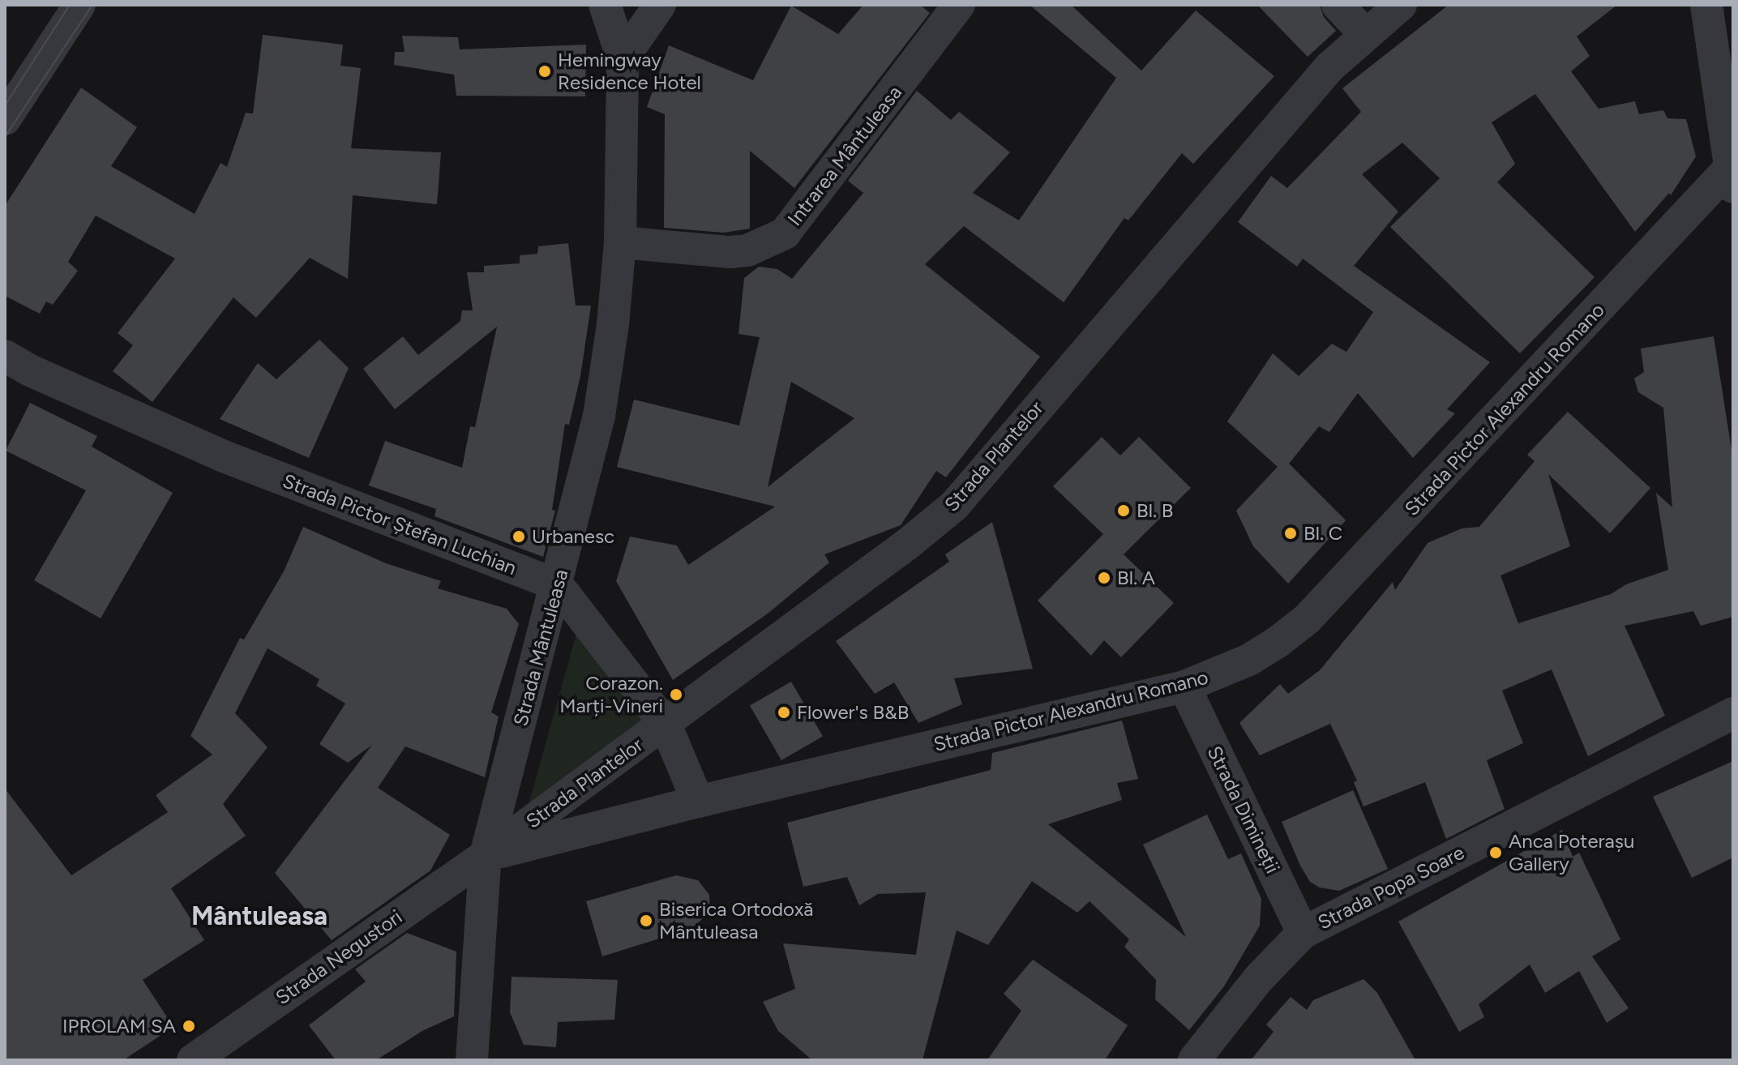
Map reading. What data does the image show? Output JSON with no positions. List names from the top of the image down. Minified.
{"streets":{"street":["Intrarea Mântuleasa","Strada Pictor Alexandru Romano","Strada Plantelor","Strada Pictor Ștefan Luchian","Strada Mântuleasa","Strada Dimineții","Strada Popa Soare","Strada Negustori"]},"crossings":[["Intrarea Mântuleasa","Strada Mântuleasa"],["Strada Pictor Alexandru Romano","Strada Plantelor"],["Strada Pictor Alexandru Romano","Strada Mântuleasa"],["Strada Pictor Alexandru Romano","Strada Dimineții"],["Strada Pictor Alexandru Romano","Strada Negustori"],["Strada Plantelor","Strada Mântuleasa"],["Strada Plantelor","Strada Negustori"],["Strada Pictor Ștefan Luchian","Strada Mântuleasa"],["Strada Mântuleasa","Strada Negustori"],["Strada Dimineții","Strada Popa Soare"]],"districts":["Mântuleasa"],"places":["Hemingway Residence Hotel","Bl. B","Bl. C","Urbanesc","Bl. A","Corazon. Marți-Vineri","Flower's B&B","Anca Poterașu Gallery","Biserica Ortodoxă Mântuleasa","IPROLAM SA"]}
